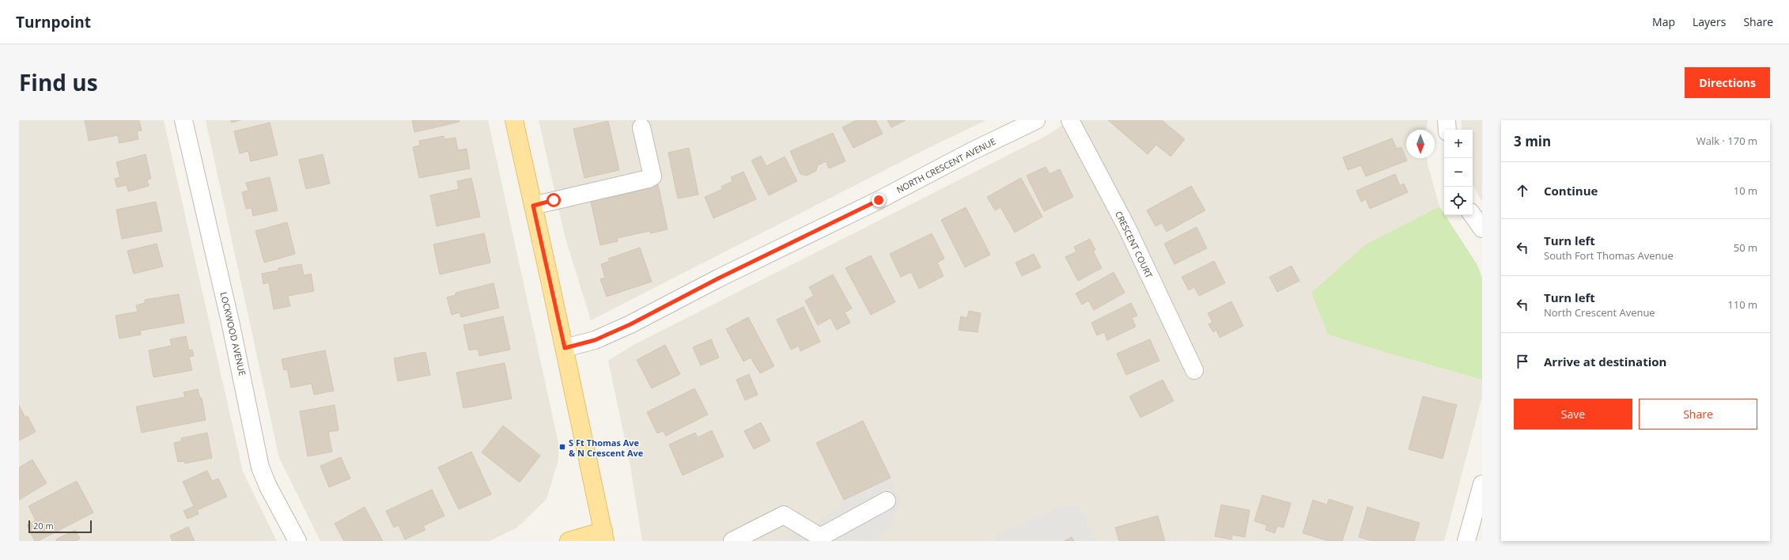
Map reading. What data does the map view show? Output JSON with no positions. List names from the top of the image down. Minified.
{"streets":{"street":["NORTH CRESCENT AVENUE","CRESCENT COURT","LOCKWOOD AVENUE"]},"places":{"transit":["S Ft Thomas Ave & N Crescent Ave"]},"scale_bar":"20 m","north":"bottom","page":{"header":"Turnpoint","nav":["Map","Layers","Share"],"title":"Find us","buttons":["Directions",["Save","Share"]],"heading":["3 min","Walk · 170 m"],"map_buttons":["+","−"],"list":[["Continue","10 m"],["Turn left","South Fort Thomas Avenue","50 m"],["Turn left","North Crescent Avenue","110 m"],"Arrive at destination"],"scale":"20 m"}}
